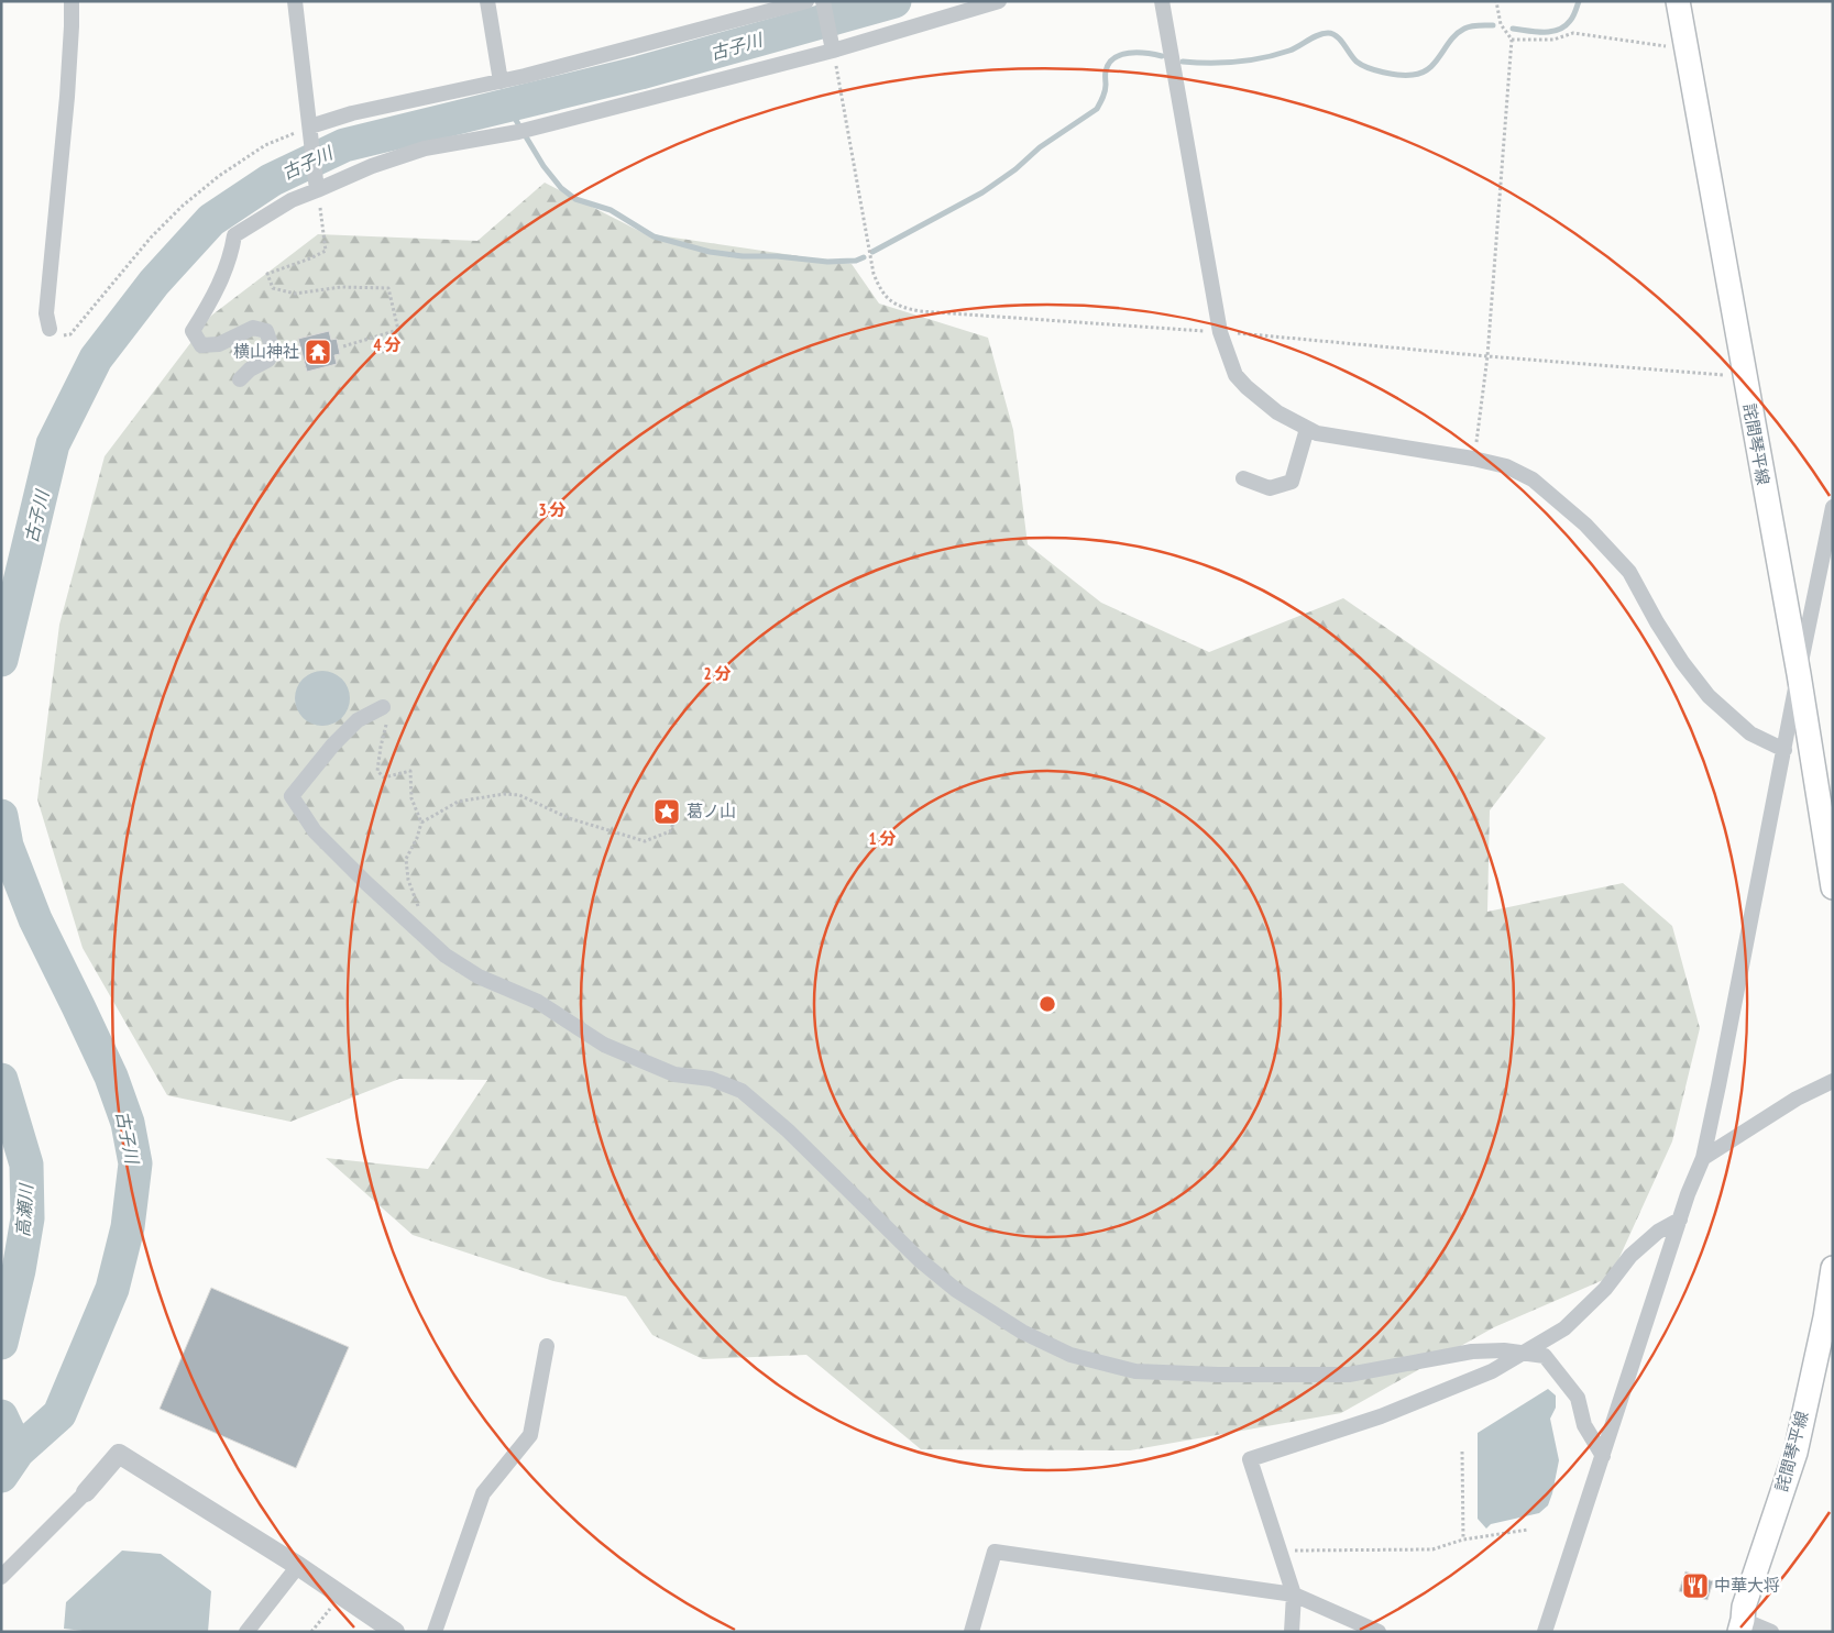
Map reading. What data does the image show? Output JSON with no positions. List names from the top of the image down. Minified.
{"streets":{"main road":["詫間琴平線"]},"water":["古子川","高瀬川"],"places":{"temple":["横山神社"],"place":["葛ノ山"],"restaurant":["中華大将"]},"rings":["4 分","3 分","2 分","1 分"]}
